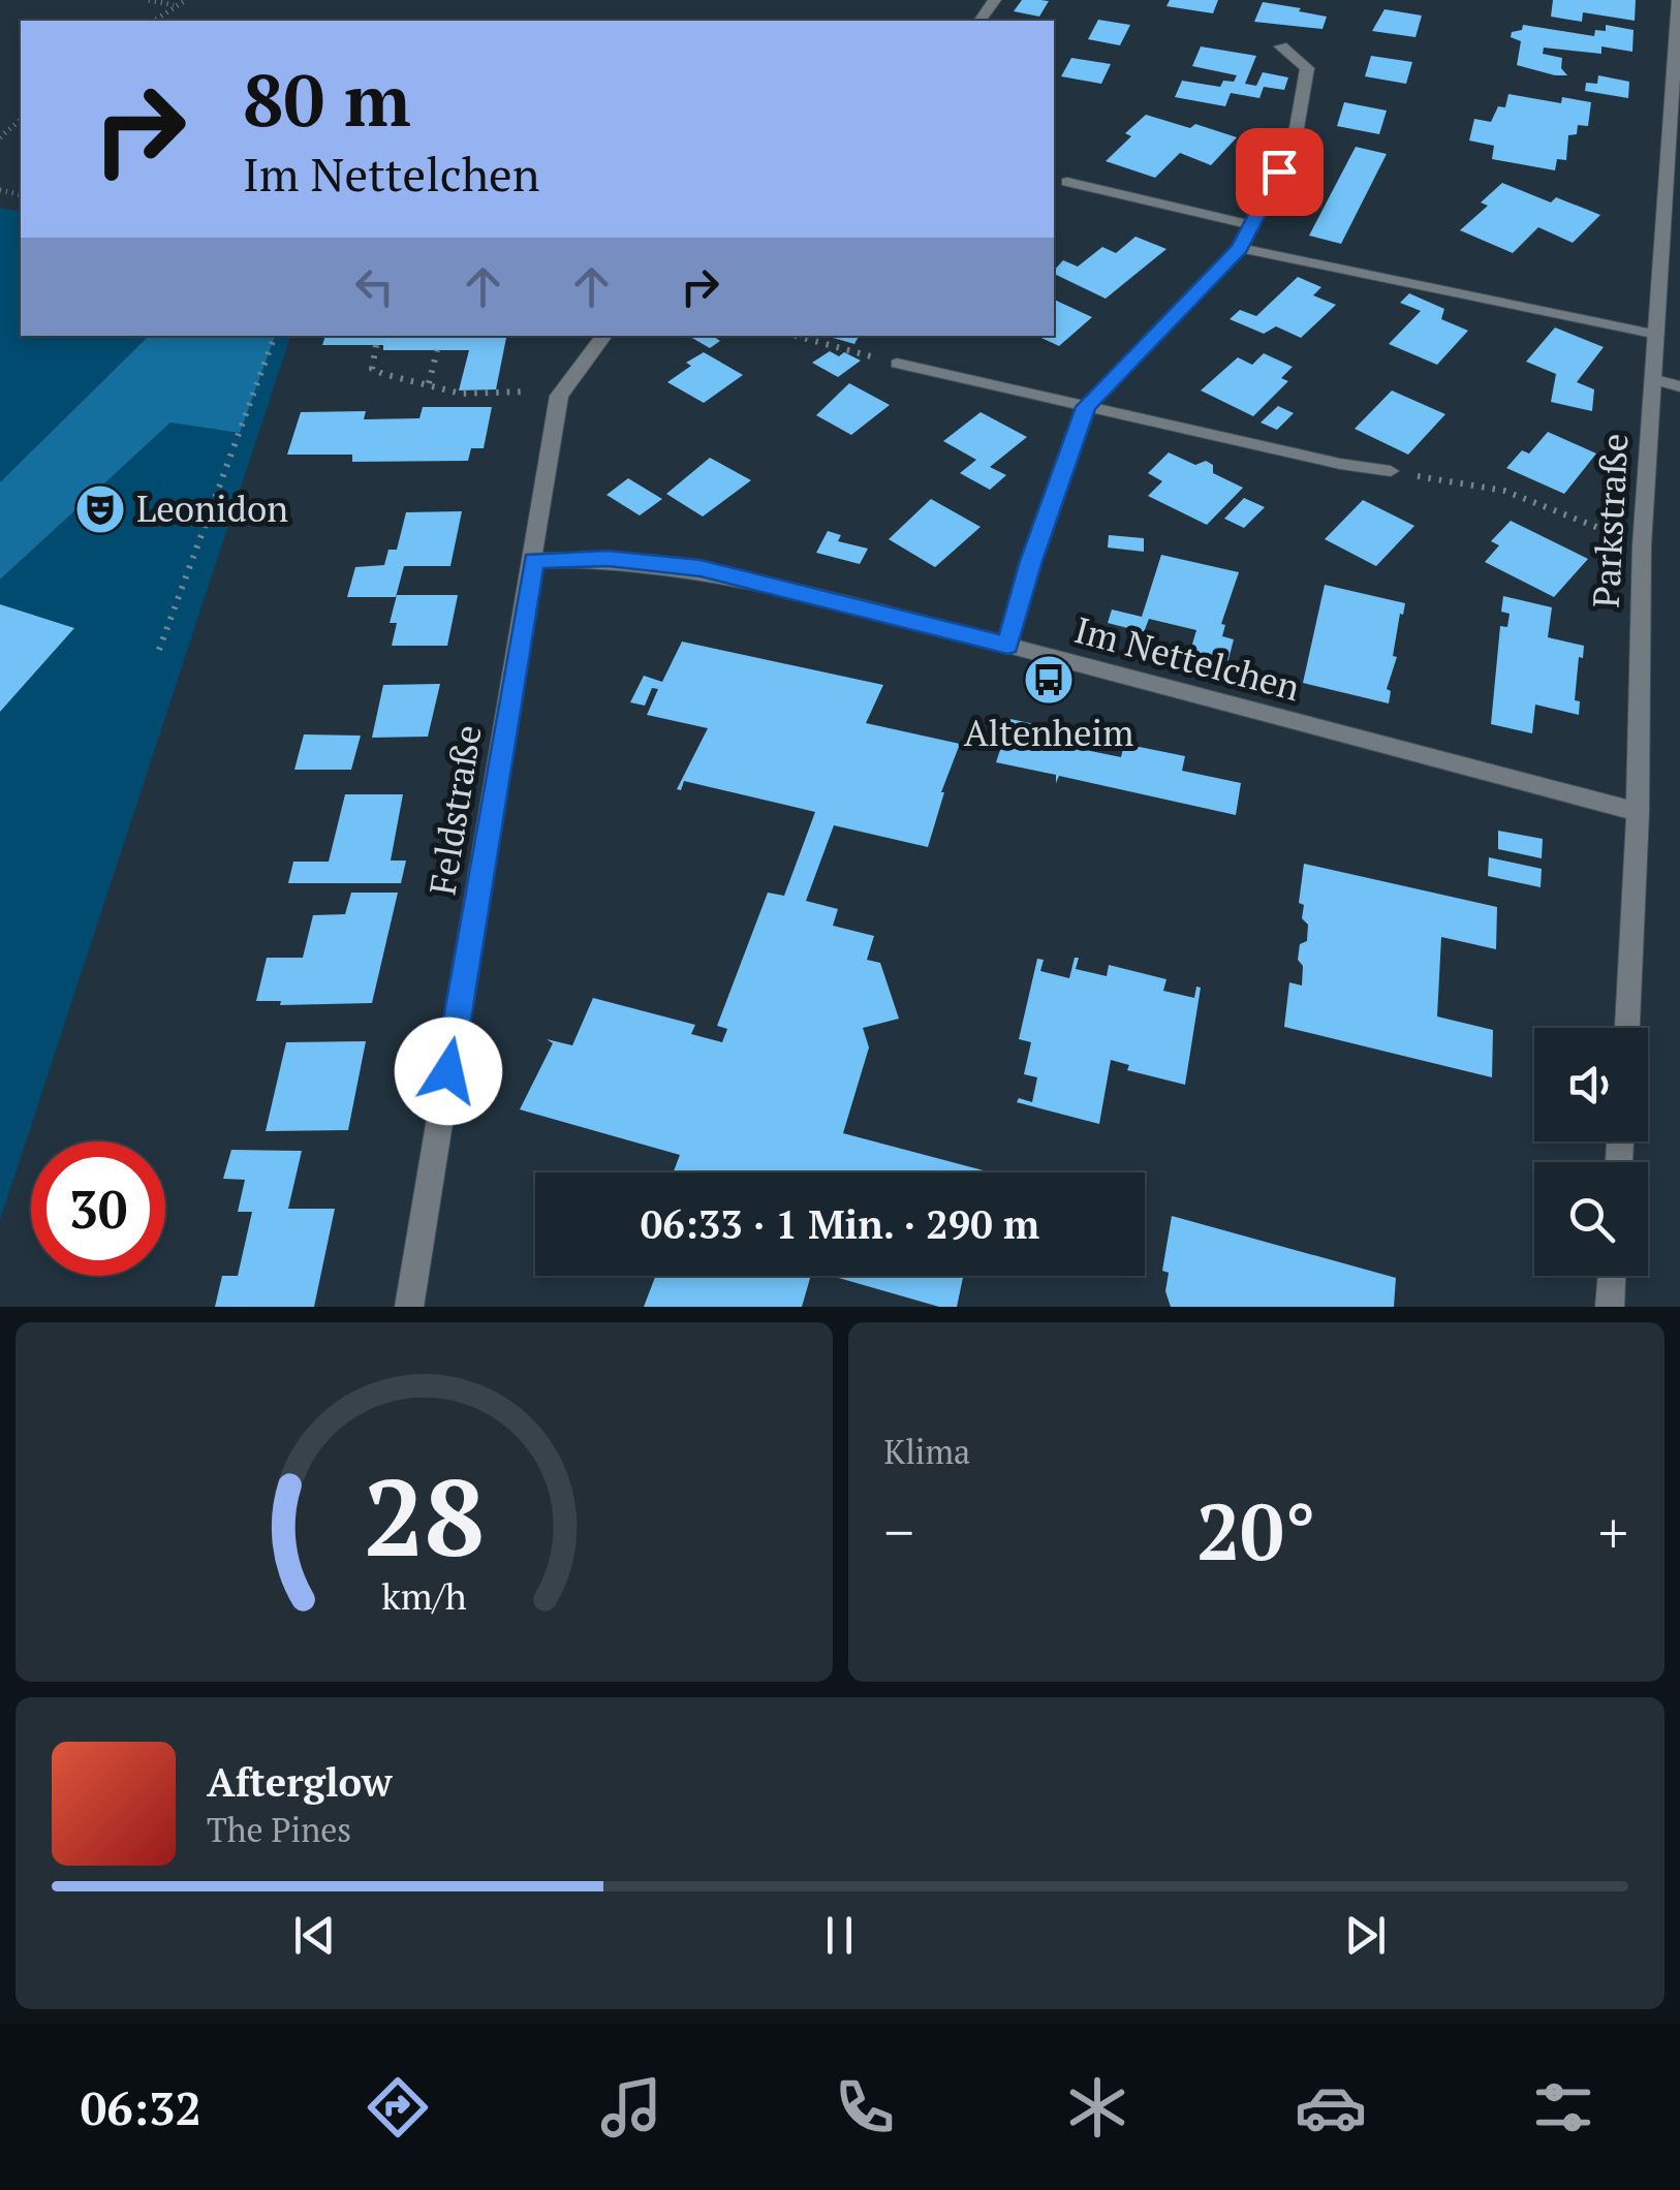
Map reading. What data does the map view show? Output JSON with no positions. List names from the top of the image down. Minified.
{"streets":{"street":["Parkstraße","Im Nettelchen","Feldstraße"]},"crossings":[["Parkstraße","Im Nettelchen"],["Im Nettelchen","Feldstraße"]],"places":{"theatre":["Leonidon"],"bus stop":["Altenheim"]},"page":{"turn":["80 m","Im Nettelchen"],"limit":"30","trip":"06:33 · 1 Min. · 290 m","tile":"Klima","heat":["−","20°","+"],"song":["Afterglow","The Pines"],"tabs":"06:32","gauge":["28","km/h"]}}
